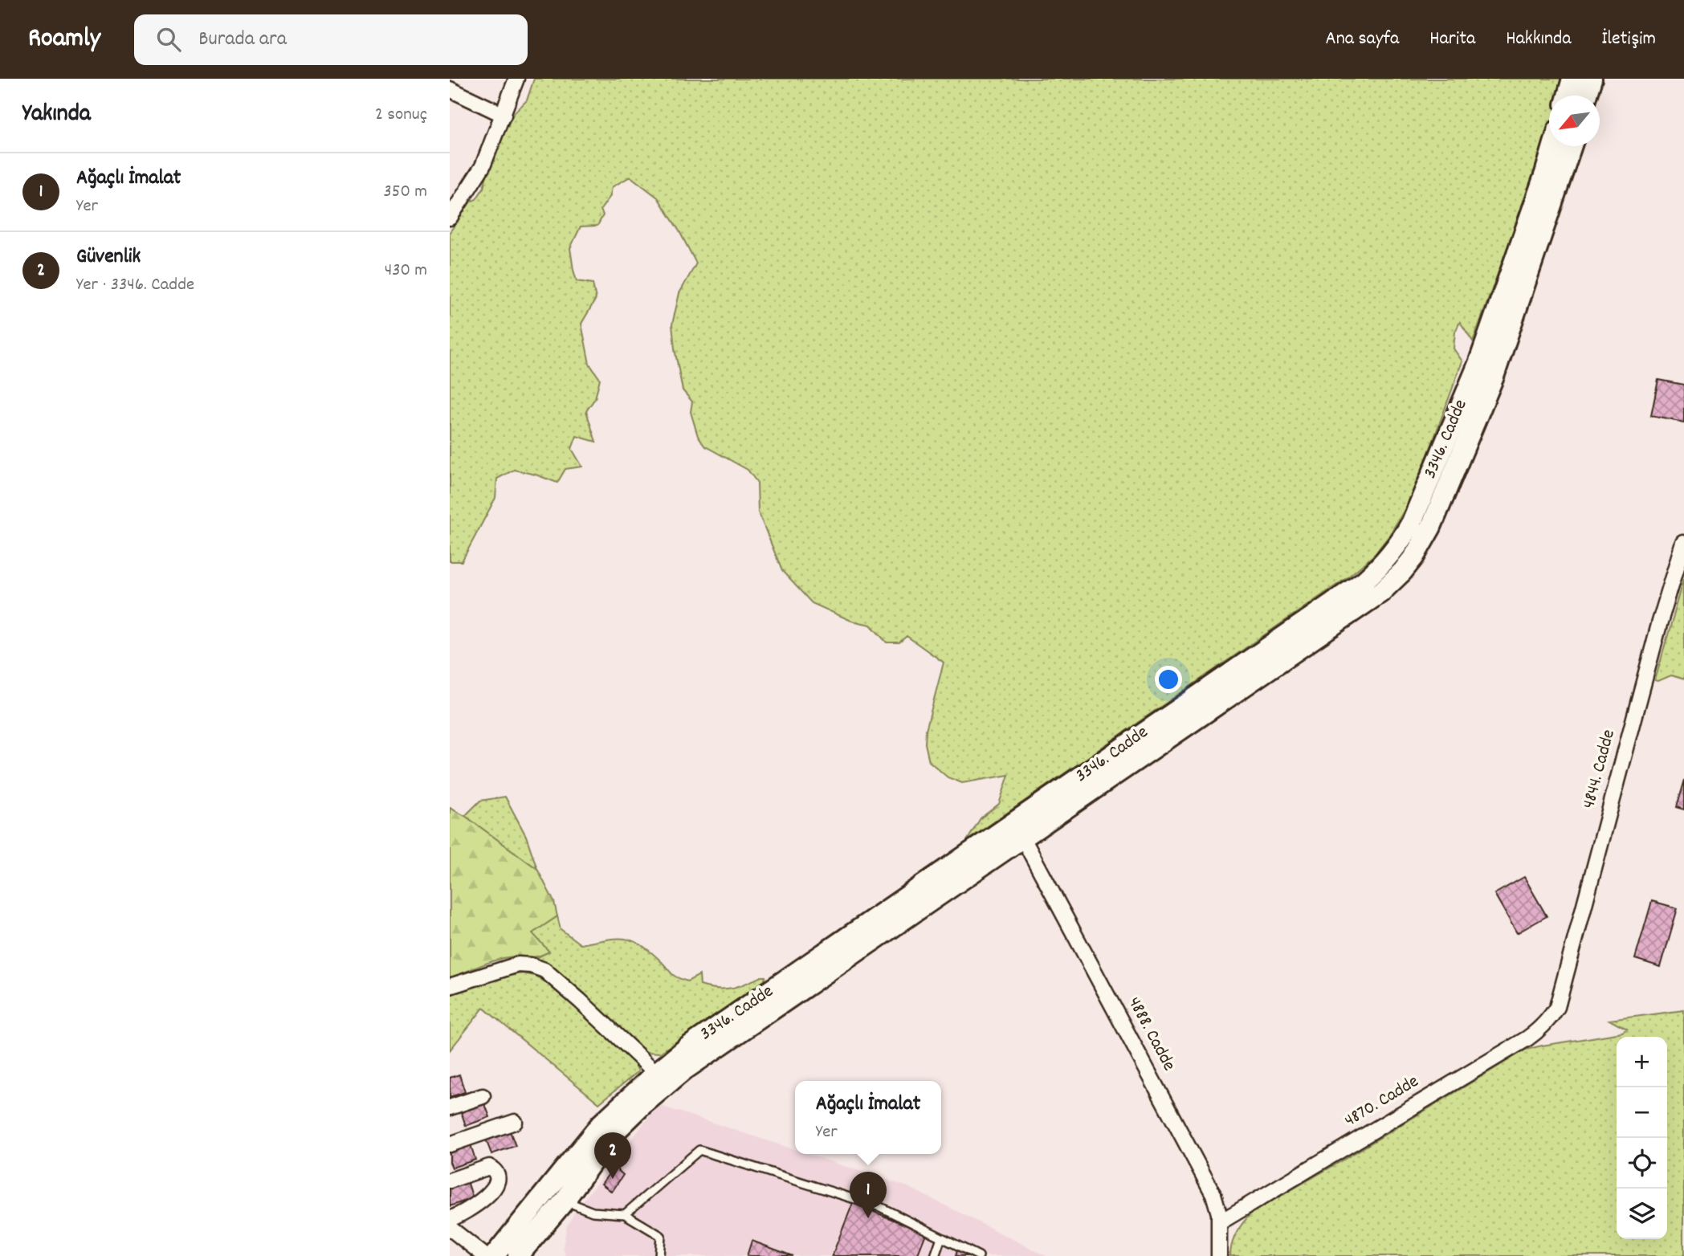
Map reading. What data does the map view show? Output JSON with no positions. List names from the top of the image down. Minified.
{"streets":{"street":["3346. Cadde","4844. Cadde","4888. Cadde","4870. Cadde"]},"crossings":[["3346. Cadde","4888. Cadde"],["4844. Cadde","4870. Cadde"],["4888. Cadde","4870. Cadde"]],"north":"bottom left","page":{"header":"Roamly","search":"Burada ara","nav":["Ana sayfa","Harita","Hakkında","İletişim"],"heading":["Yakında","2 sonuç"],"list":[{"mark":"1","name":"Ağaçlı İmalat","note":"Yer","value":"350 m"},{"mark":"2","name":"Güvenlik","note":"Yer · 3346. Cadde","value":"430 m"}],"map_buttons":["+","−"],"popup":["Ağaçlı İmalat","Yer"],"pins":["2","1"]}}
